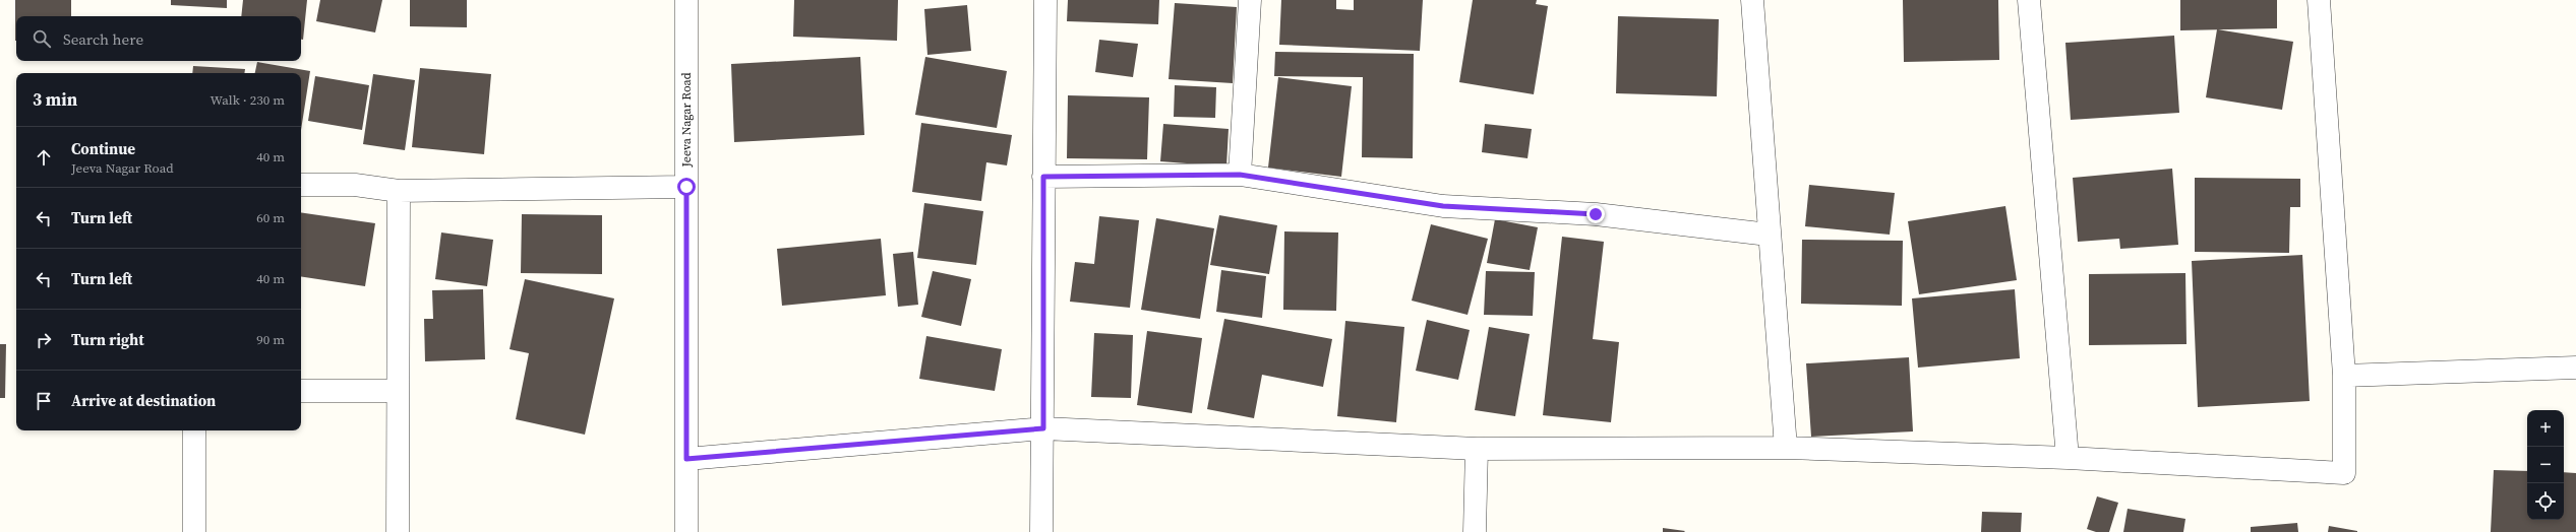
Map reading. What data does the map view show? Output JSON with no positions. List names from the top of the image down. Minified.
{"streets":{"street":["Jeeva Nagar Road"]},"page":{"search":"Search here","heading":["3 min","Walk · 230 m"],"list":[["Continue","Jeeva Nagar Road","40 m"],["Turn left","60 m"],["Turn left","40 m"],["Turn right","90 m"],"Arrive at destination"],"map_buttons":["+","−"]}}
